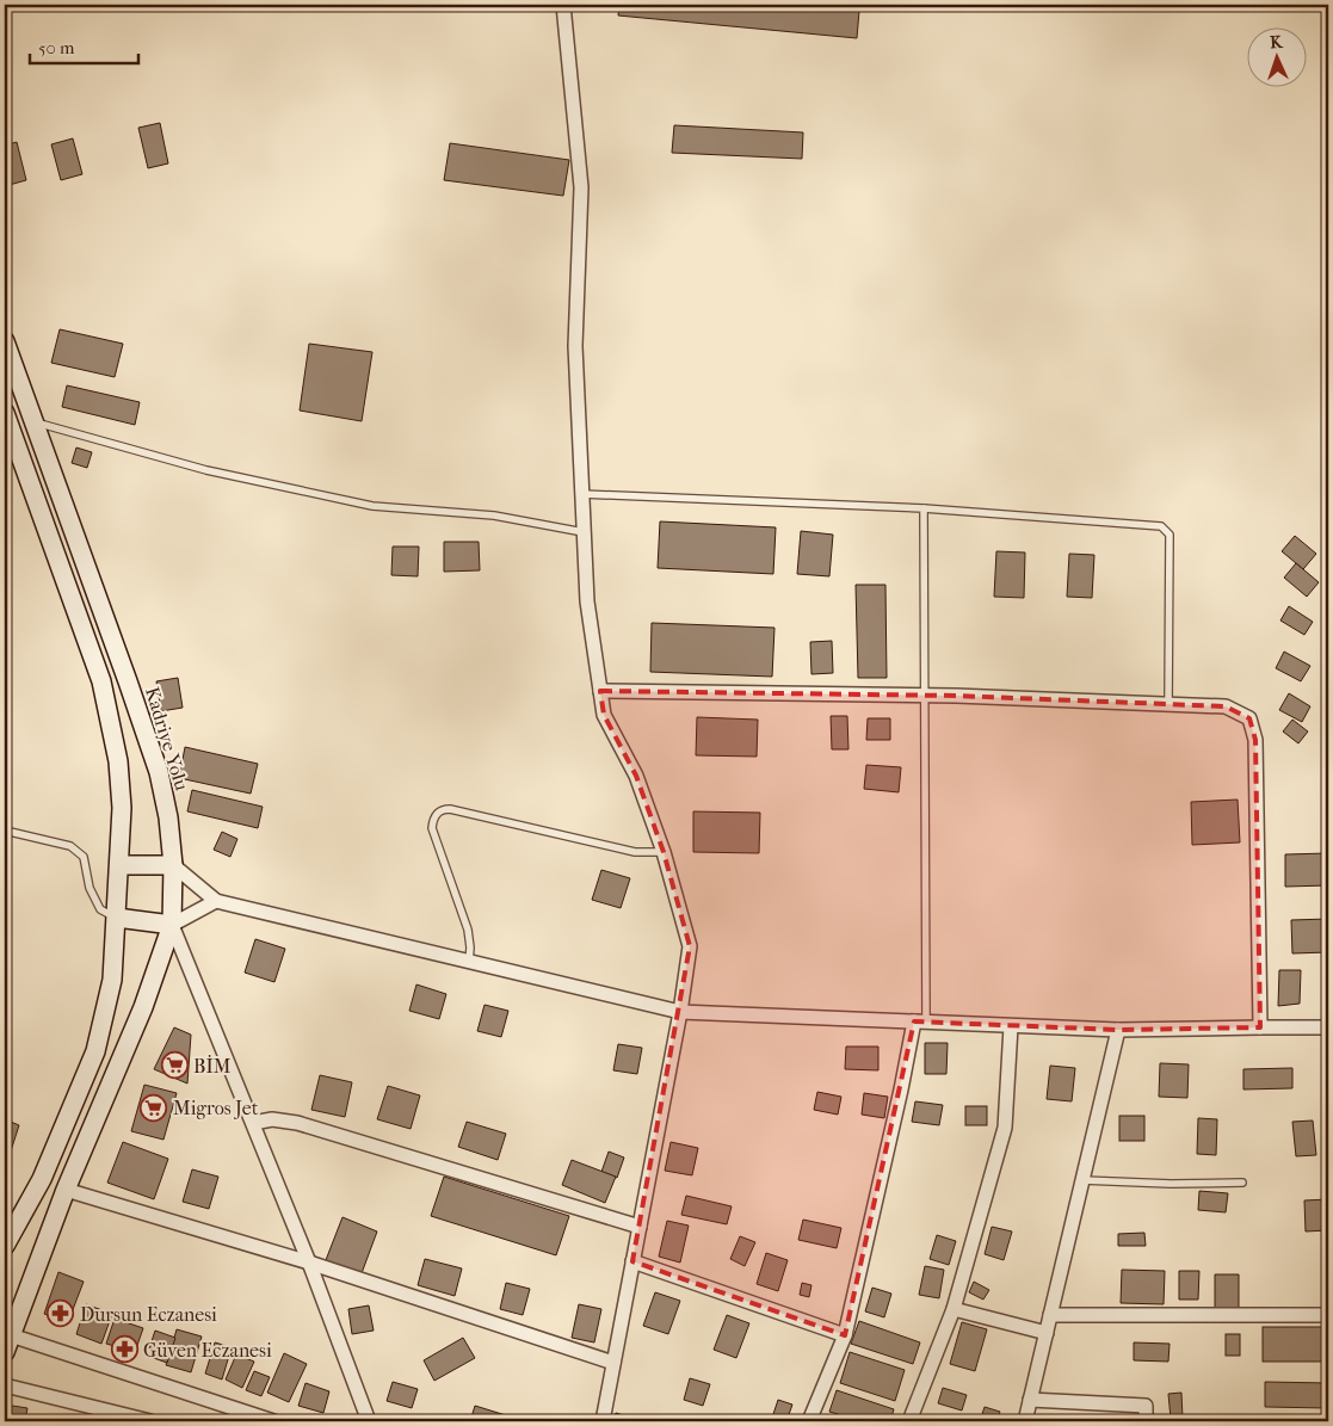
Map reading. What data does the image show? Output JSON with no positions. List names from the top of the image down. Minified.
{"streets":{"main road":["Kadriye Yolu"]},"places":{"supermarket":["BİM","Migros Jet"],"pharmacy":["Dursun Eczanesi","Güven Eczanesi"]},"scale_bar":"50 m","north":"top"}
